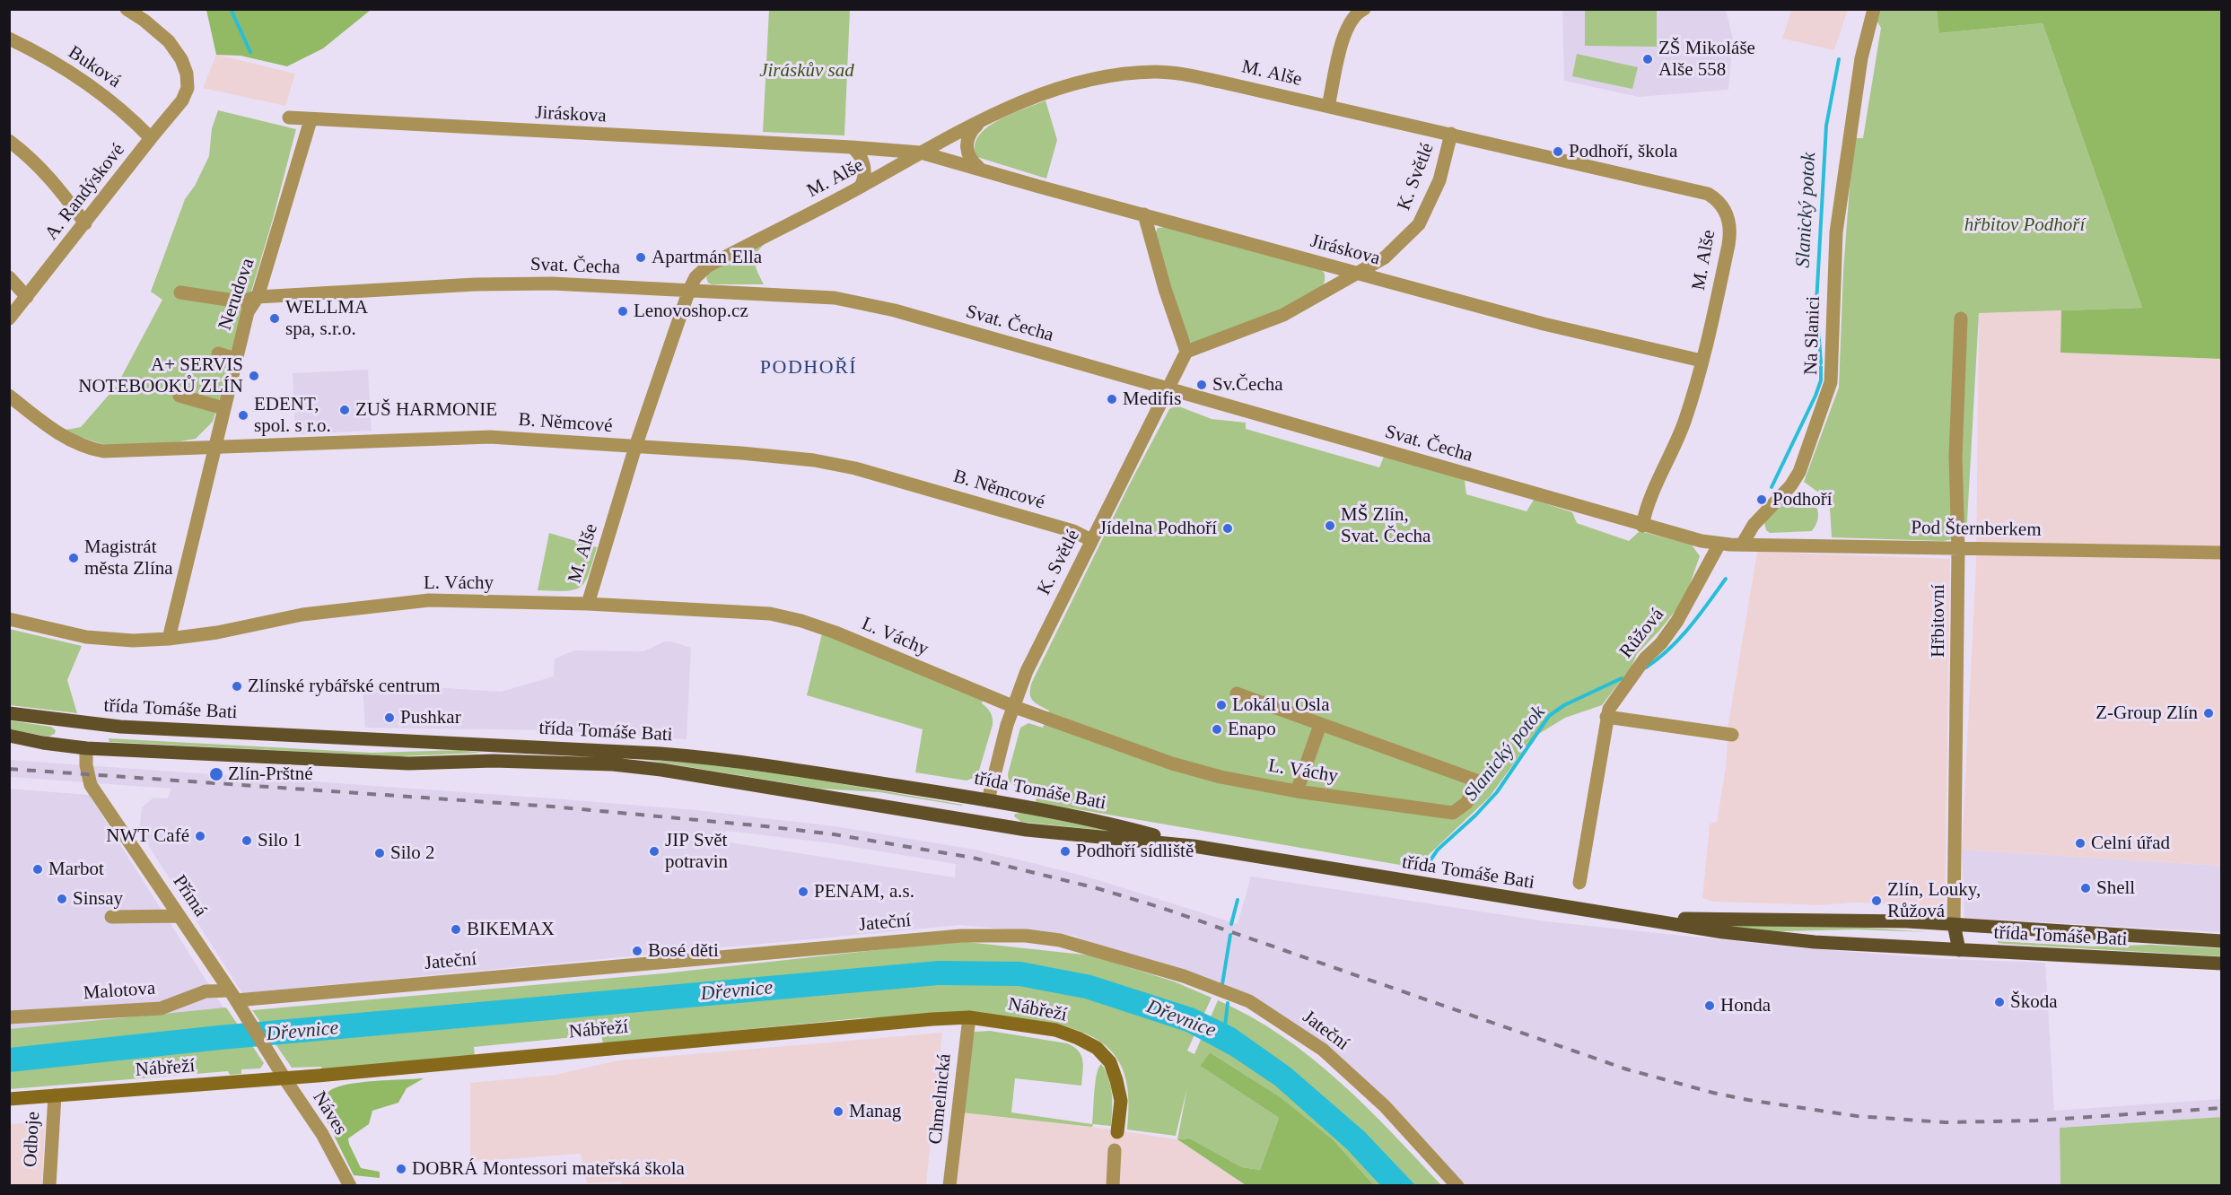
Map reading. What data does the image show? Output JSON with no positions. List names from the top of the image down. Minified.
{"streets":{"main road":["třída Tomáše Bati"],"street":["Buková","M. Alše","Jiráskova","K. Světlé","A. Randýskové","Svat. Čecha","Nerudova","Na Slanici","B. Němcové","Pod Šternberkem","L. Váchy","Hřbitovní","Růžová","Přímá","Jateční","Malotova","Nábřeží","Chmelnická","Náves","Odboje"]},"crossings":[["Buková","A. Randýskové"],["M. Alše","Jiráskova"],["M. Alše","K. Světlé"],["M. Alše","Svat. Čecha"],["M. Alše","B. Němcové"],["M. Alše","L. Váchy"],["Jiráskova","K. Světlé"],["Jiráskova","Nerudova"],["K. Světlé","Svat. Čecha"],["K. Světlé","B. Němcové"],["K. Světlé","L. Váchy"],["K. Světlé","třída Tomáše Bati"],["Svat. Čecha","Nerudova"],["Svat. Čecha","Na Slanici"],["Svat. Čecha","Pod Šternberkem"],["Svat. Čecha","Růžová"],["Nerudova","B. Němcové"],["Nerudova","L. Váchy"],["Na Slanici","Pod Šternberkem"],["Na Slanici","Růžová"],["Pod Šternberkem","Hřbitovní"],["Pod Šternberkem","Růžová"],["Hřbitovní","třída Tomáše Bati"],["třída Tomáše Bati","Přímá"],["Přímá","Jateční"],["Přímá","Malotova"],["Přímá","Náves"],["Jateční","Malotova"],["Nábřeží","Chmelnická"],["Nábřeží","Náves"],["Nábřeží","Odboje"]],"districts":["PODHOŘÍ"],"water":["Slanický potok","Dřevnice"],"parks":["Jiráskův sad","hřbitov Podhoří"],"places":["ZŠ Mikoláše Alše 558","Podhoří, škola","Apartmán Ella","Lenovoshop.cz","WELLMA spa, s.r.o.","A+ SERVIS NOTEBOOKŮ ZLÍN","Sv.Čecha","Medifis","ZUŠ HARMONIE","EDENT, spol. s r.o.","Podhoří","MŠ Zlín, Svat. Čecha","Jídelna Podhoří","Magistrát města Zlína","Zlínské rybářské centrum","Lokál u Osla","Z-Group Zlín","Pushkar","Enapo","Zlín-Prštné","NWT Café","Silo 1","Celní úřad","JIP Svět potravin","Podhoří sídliště","Silo 2","Marbot","Shell","PENAM, a.s.","Sinsay","Zlín, Louky, Růžová","BIKEMAX","Bosé děti","Škoda","Honda","Manag","DOBRÁ Montessori mateřská škola"]}
